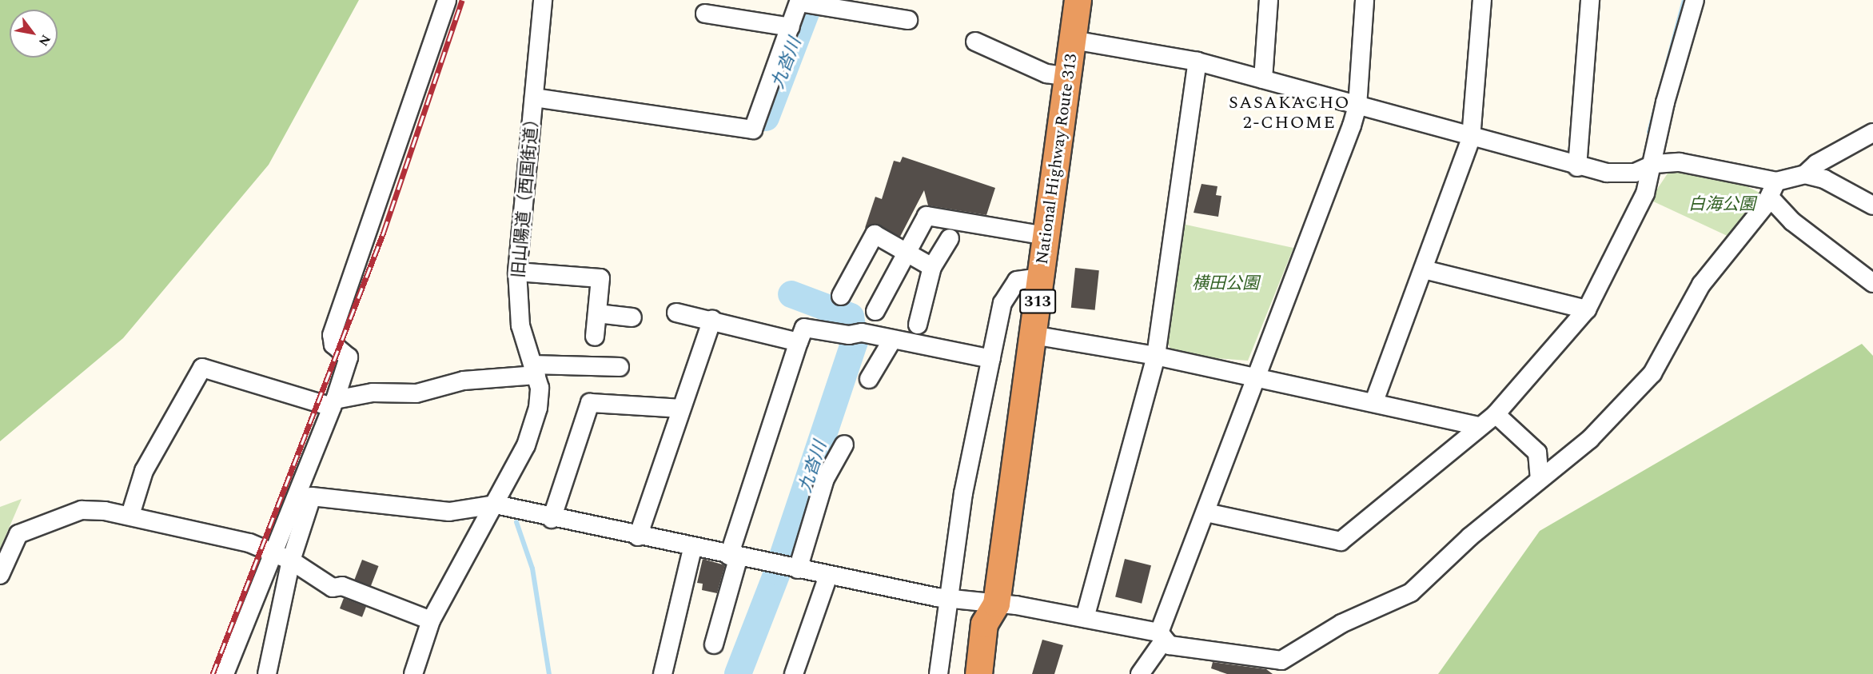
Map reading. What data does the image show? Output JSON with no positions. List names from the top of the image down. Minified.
{"streets":{"highway":["National Highway Route 313","313"],"street":["旧山陽道（西国街道）"]},"districts":["SASAKACHO 2-CHOME"],"water":["九沓川"],"parks":["白海公園","横田公園"],"north":"bottom right"}
